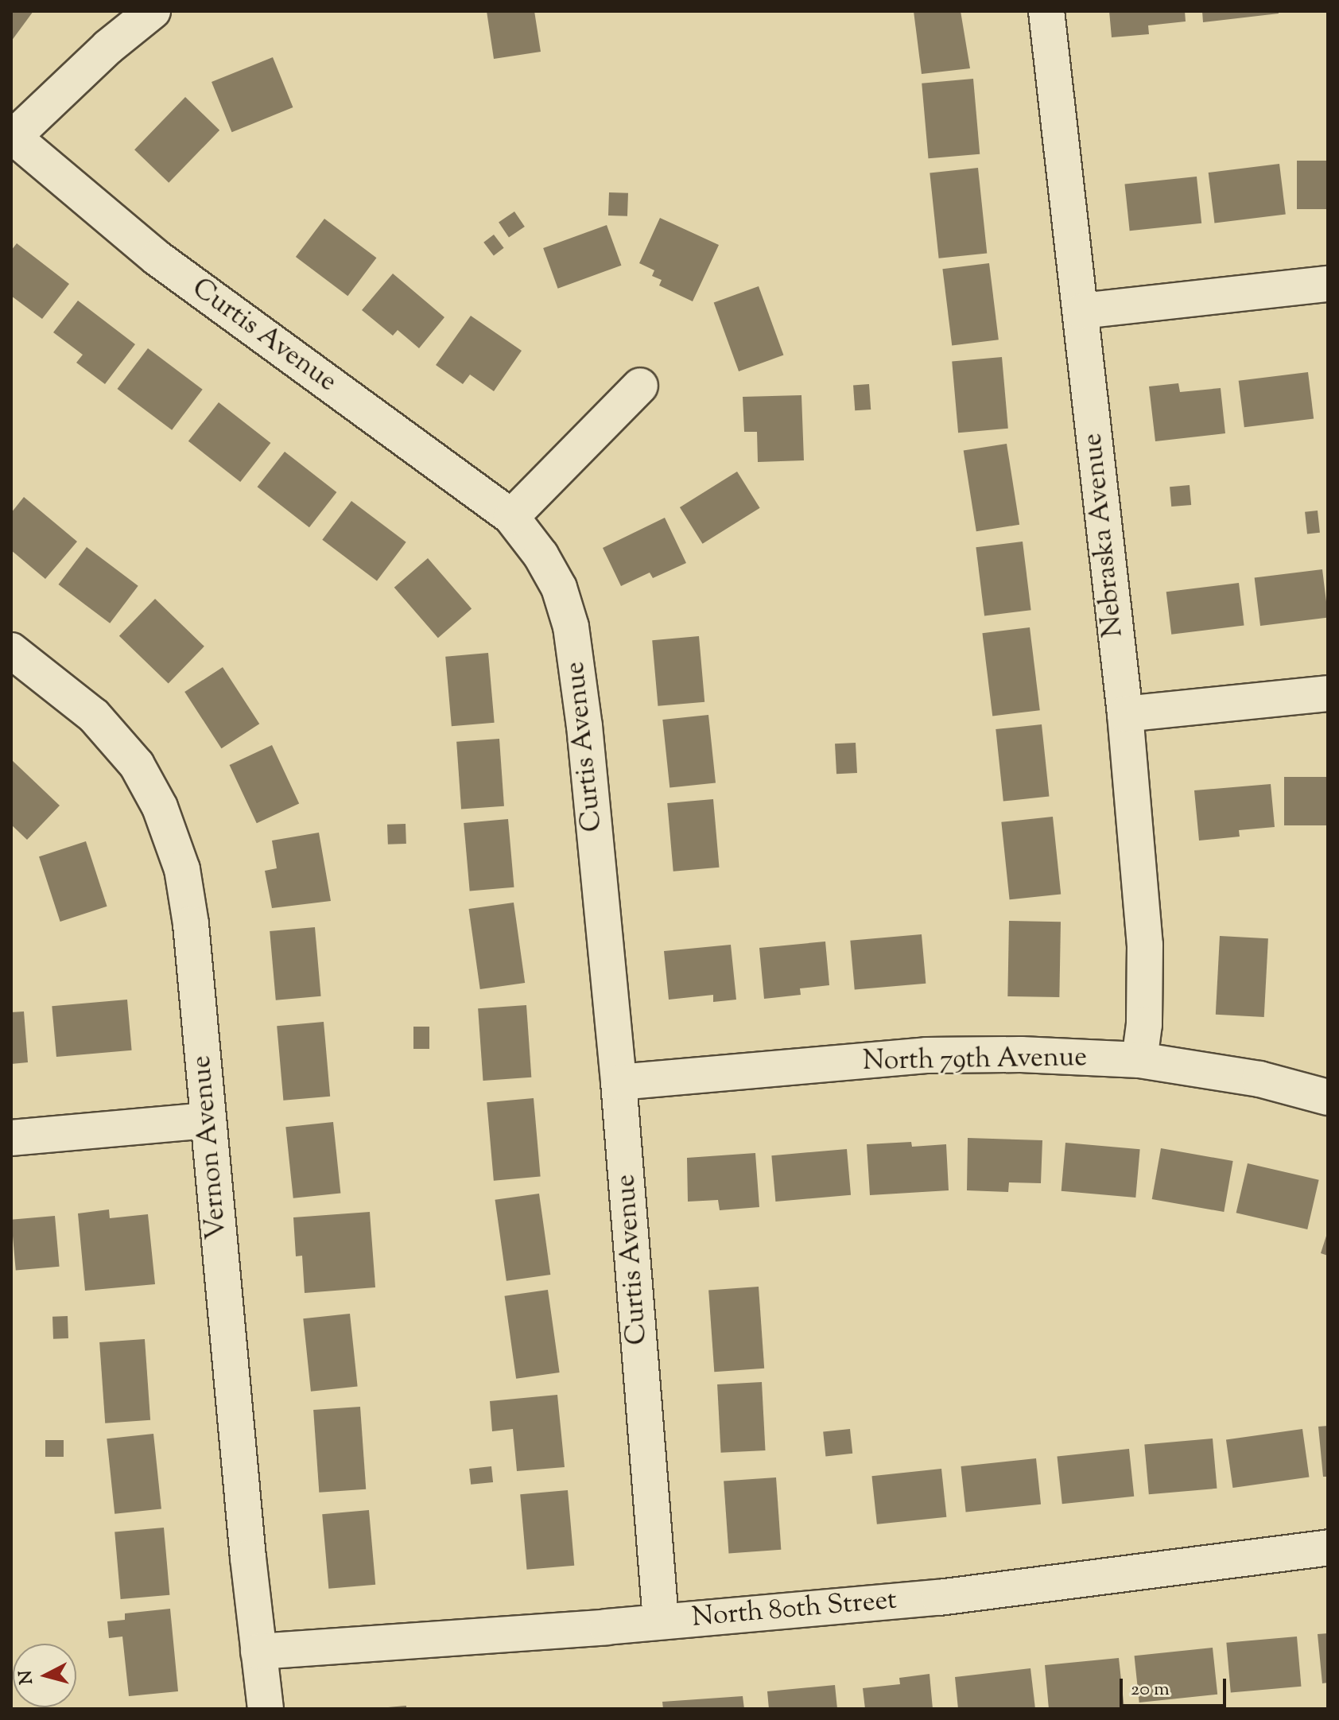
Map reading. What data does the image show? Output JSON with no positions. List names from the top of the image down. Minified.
{"streets":{"street":["Curtis Avenue","Nebraska Avenue","North 79th Avenue","Vernon Avenue","North 80th Street"]},"crossings":[["Curtis Avenue","North 79th Avenue"],["Curtis Avenue","North 80th Street"],["Nebraska Avenue","North 79th Avenue"],["Vernon Avenue","North 80th Street"]],"scale_bar":"20 m","north":"left"}
